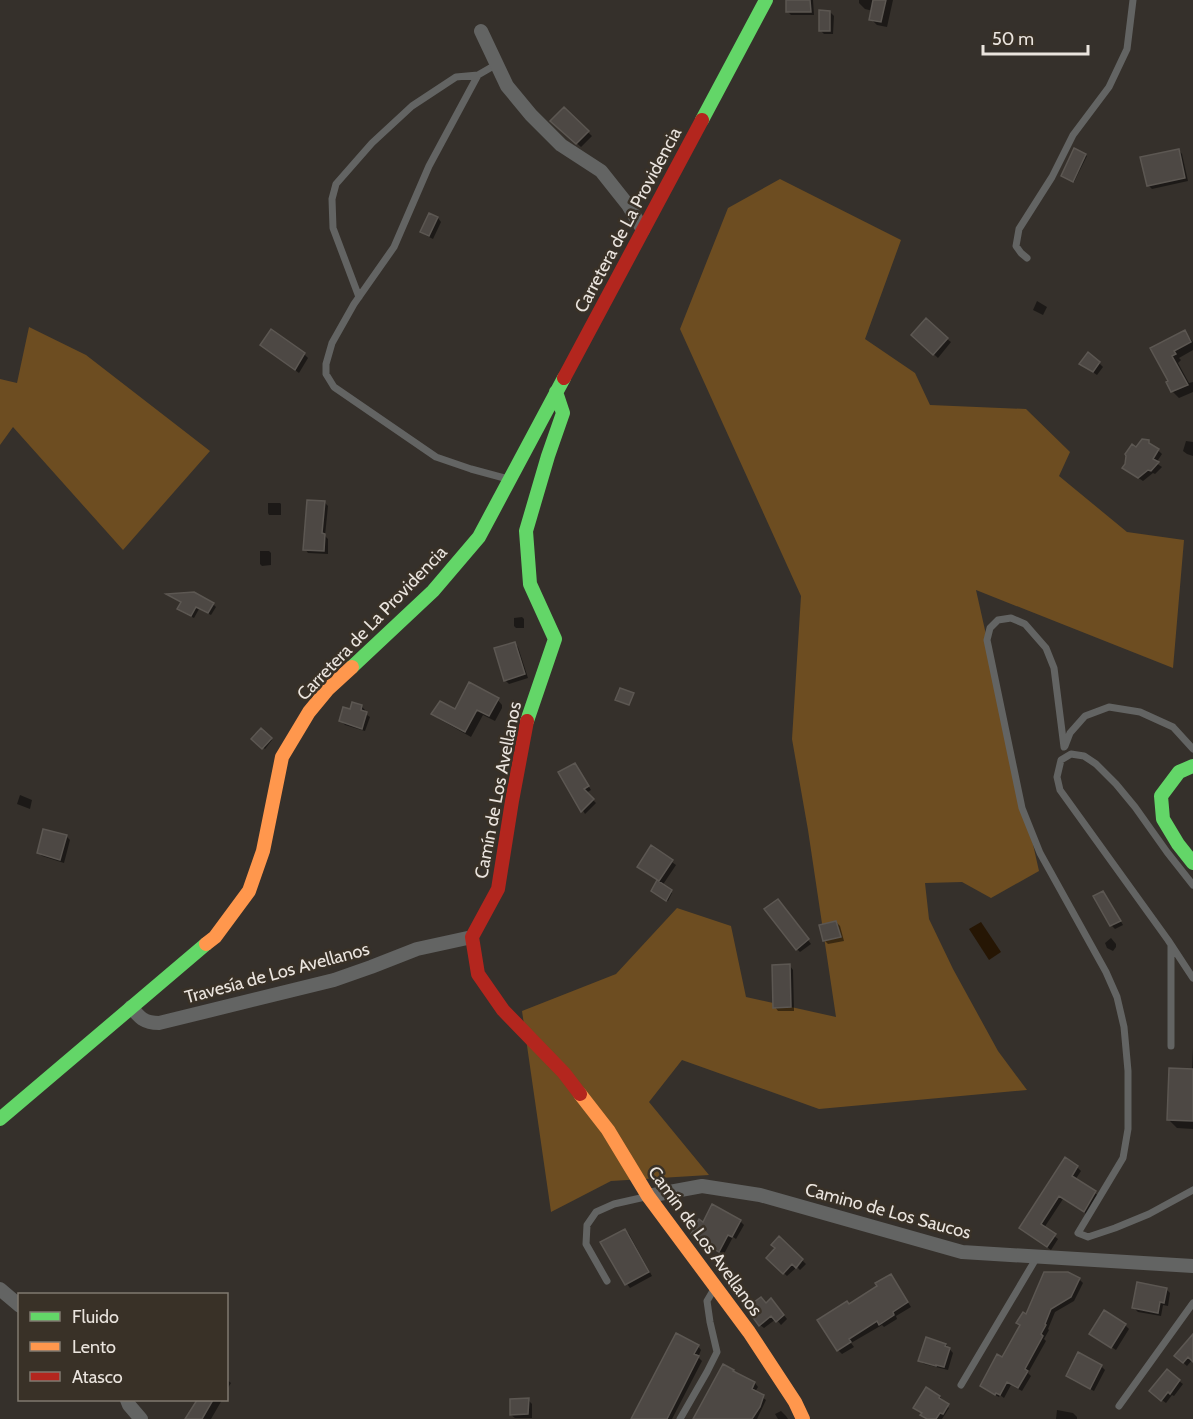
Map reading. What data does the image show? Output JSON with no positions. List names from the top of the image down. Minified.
{"streets":{"street":["Carretera de La Providencia","Camín de Los Avellanos","Travesía de Los Avellanos","Camino de Los Saucos"]},"crossings":[["Carretera de La Providencia","Camín de Los Avellanos"],["Carretera de La Providencia","Travesía de Los Avellanos"],["Camín de Los Avellanos","Travesía de Los Avellanos"],["Camín de Los Avellanos","Camino de Los Saucos"]],"legend":["Fluido","Lento","Atasco"],"scale_bar":"50 m"}
